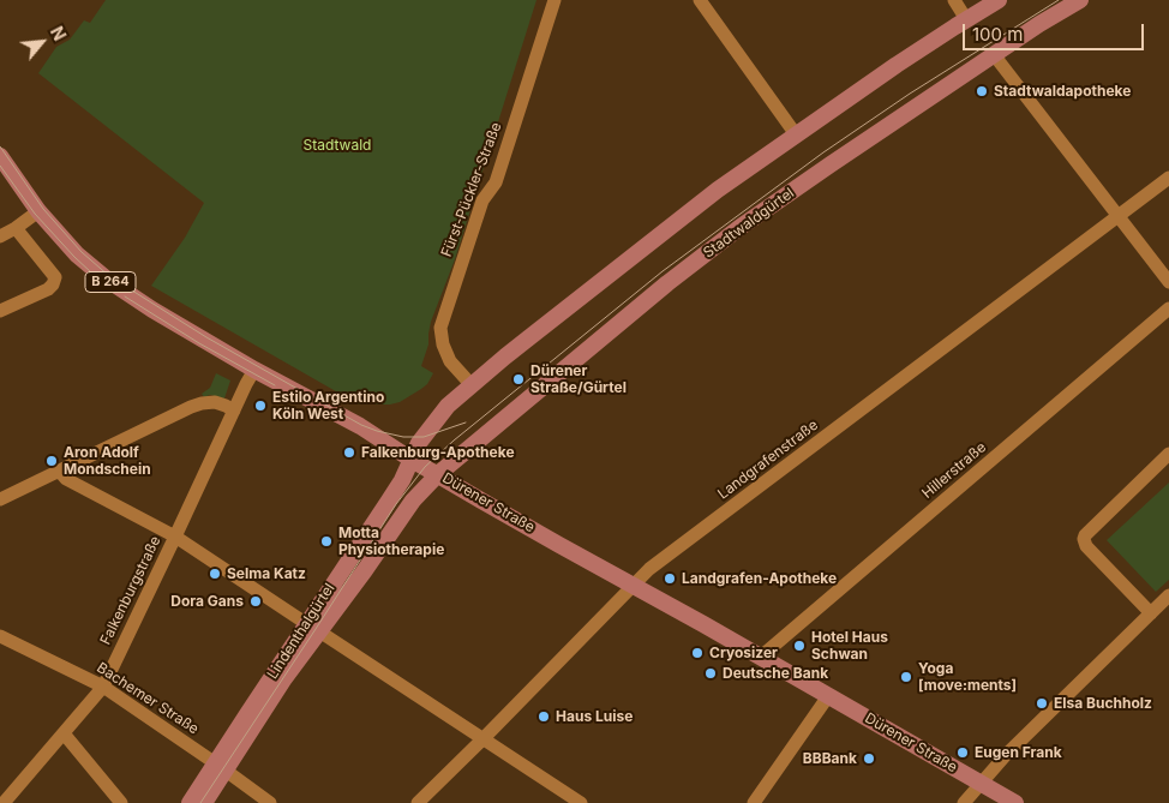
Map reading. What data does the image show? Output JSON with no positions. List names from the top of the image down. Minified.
{"streets":{"main road":["Stadtwaldgürtel","B 264","Dürener Straße","Lindenthalgürtel"],"street":["Fürst-Pückler-Straße","Landgrafenstraße","Hillerstraße","Falkenburgstraße","Bachemer Straße"]},"crossings":[["Stadtwaldgürtel","Dürener Straße"],["Stadtwaldgürtel","Lindenthalgürtel"],["Landgrafenstraße","Dürener Straße"],["Hillerstraße","Dürener Straße"],["Dürener Straße","Falkenburgstraße"],["Dürener Straße","Lindenthalgürtel"],["Falkenburgstraße","Bachemer Straße"],["Lindenthalgürtel","Bachemer Straße"]],"parks":["Stadtwald"],"places":["Stadtwaldapotheke","Dürener Straße/Gürtel","Estilo Argentino Köln West","Falkenburg-Apotheke","Aron Adolf Mondschein","Motta Physiotherapie","Selma Katz","Landgrafen-Apotheke","Dora Gans","Hotel Haus Schwan","Cryosizer","Deutsche Bank","Yoga [move:ments]","Elsa Buchholz","Haus Luise","Eugen Frank","BBBank"],"scale_bar":"100 m","north":"top right"}
